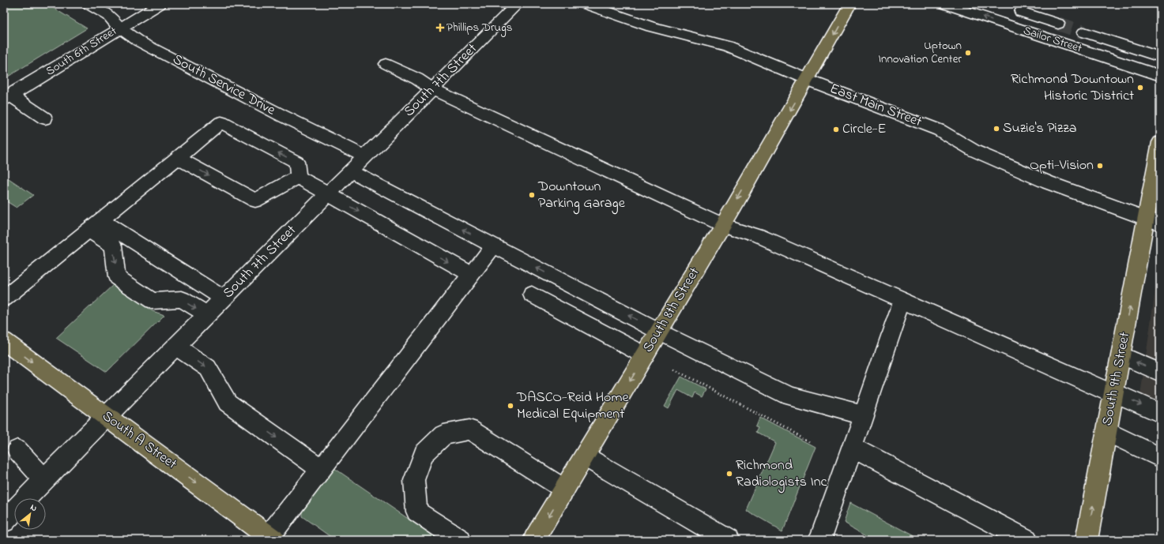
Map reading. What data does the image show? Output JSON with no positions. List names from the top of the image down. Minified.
{"streets":{"main road":["South 8th Street","South 9th Street","South A Street"],"street":["Sailor Street","South 6th Street","South 7th Street","South Service Drive","East Main Street"]},"crossings":[["South 6th Street","South Service Drive"],["South 7th Street","South Service Drive"],["South 7th Street","South A Street"],["East Main Street","South 8th Street"],["East Main Street","South 9th Street"]],"one_way":["South 8th Street","South 9th Street","South A Street"],"places":{"health":["Phillips Drugs"],"other":["Uptown Innovation Center","Richmond Downtown Historic District","Suzie's Pizza","Circle-E","Opti-Vision","Downtown Parking Garage","DASCO-Reid Home Medical Equipment","Richmond Radiologists Inc"]},"north":"top right"}
